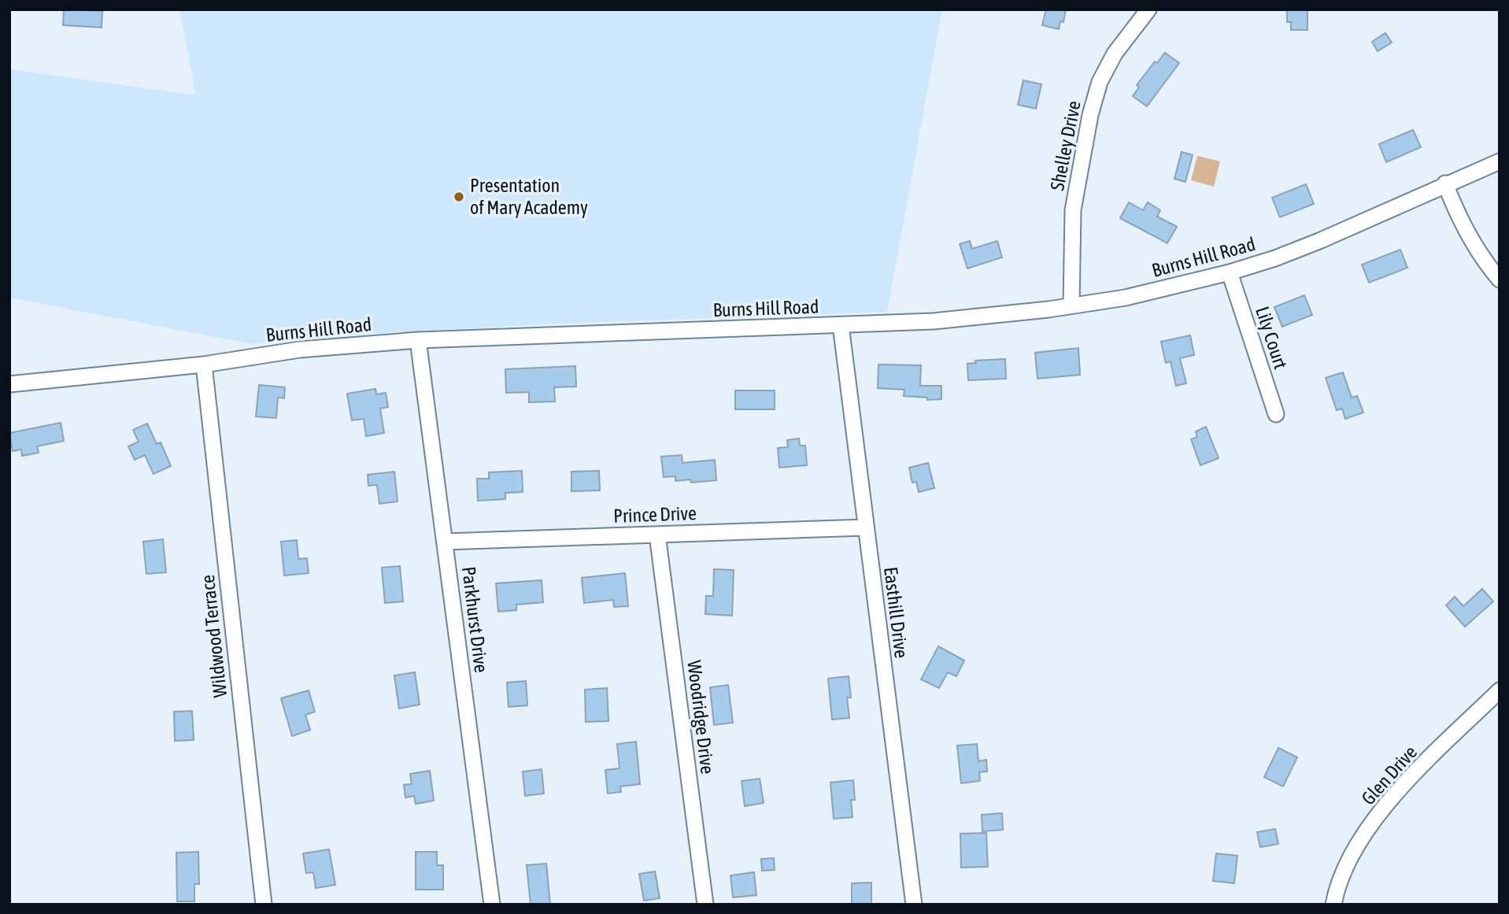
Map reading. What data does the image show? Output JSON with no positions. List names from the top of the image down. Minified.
{"streets":{"street":["Shelley Drive","Burns Hill Road","Lily Court","Prince Drive","Easthill Drive","Parkhurst Drive","Wildwood Terrace","Woodridge Drive","Glen Drive"]},"crossings":[["Shelley Drive","Burns Hill Road"],["Burns Hill Road","Lily Court"],["Burns Hill Road","Easthill Drive"],["Burns Hill Road","Parkhurst Drive"],["Burns Hill Road","Wildwood Terrace"],["Prince Drive","Easthill Drive"],["Prince Drive","Parkhurst Drive"],["Prince Drive","Woodridge Drive"]],"places":["Presentation of Mary Academy"]}
